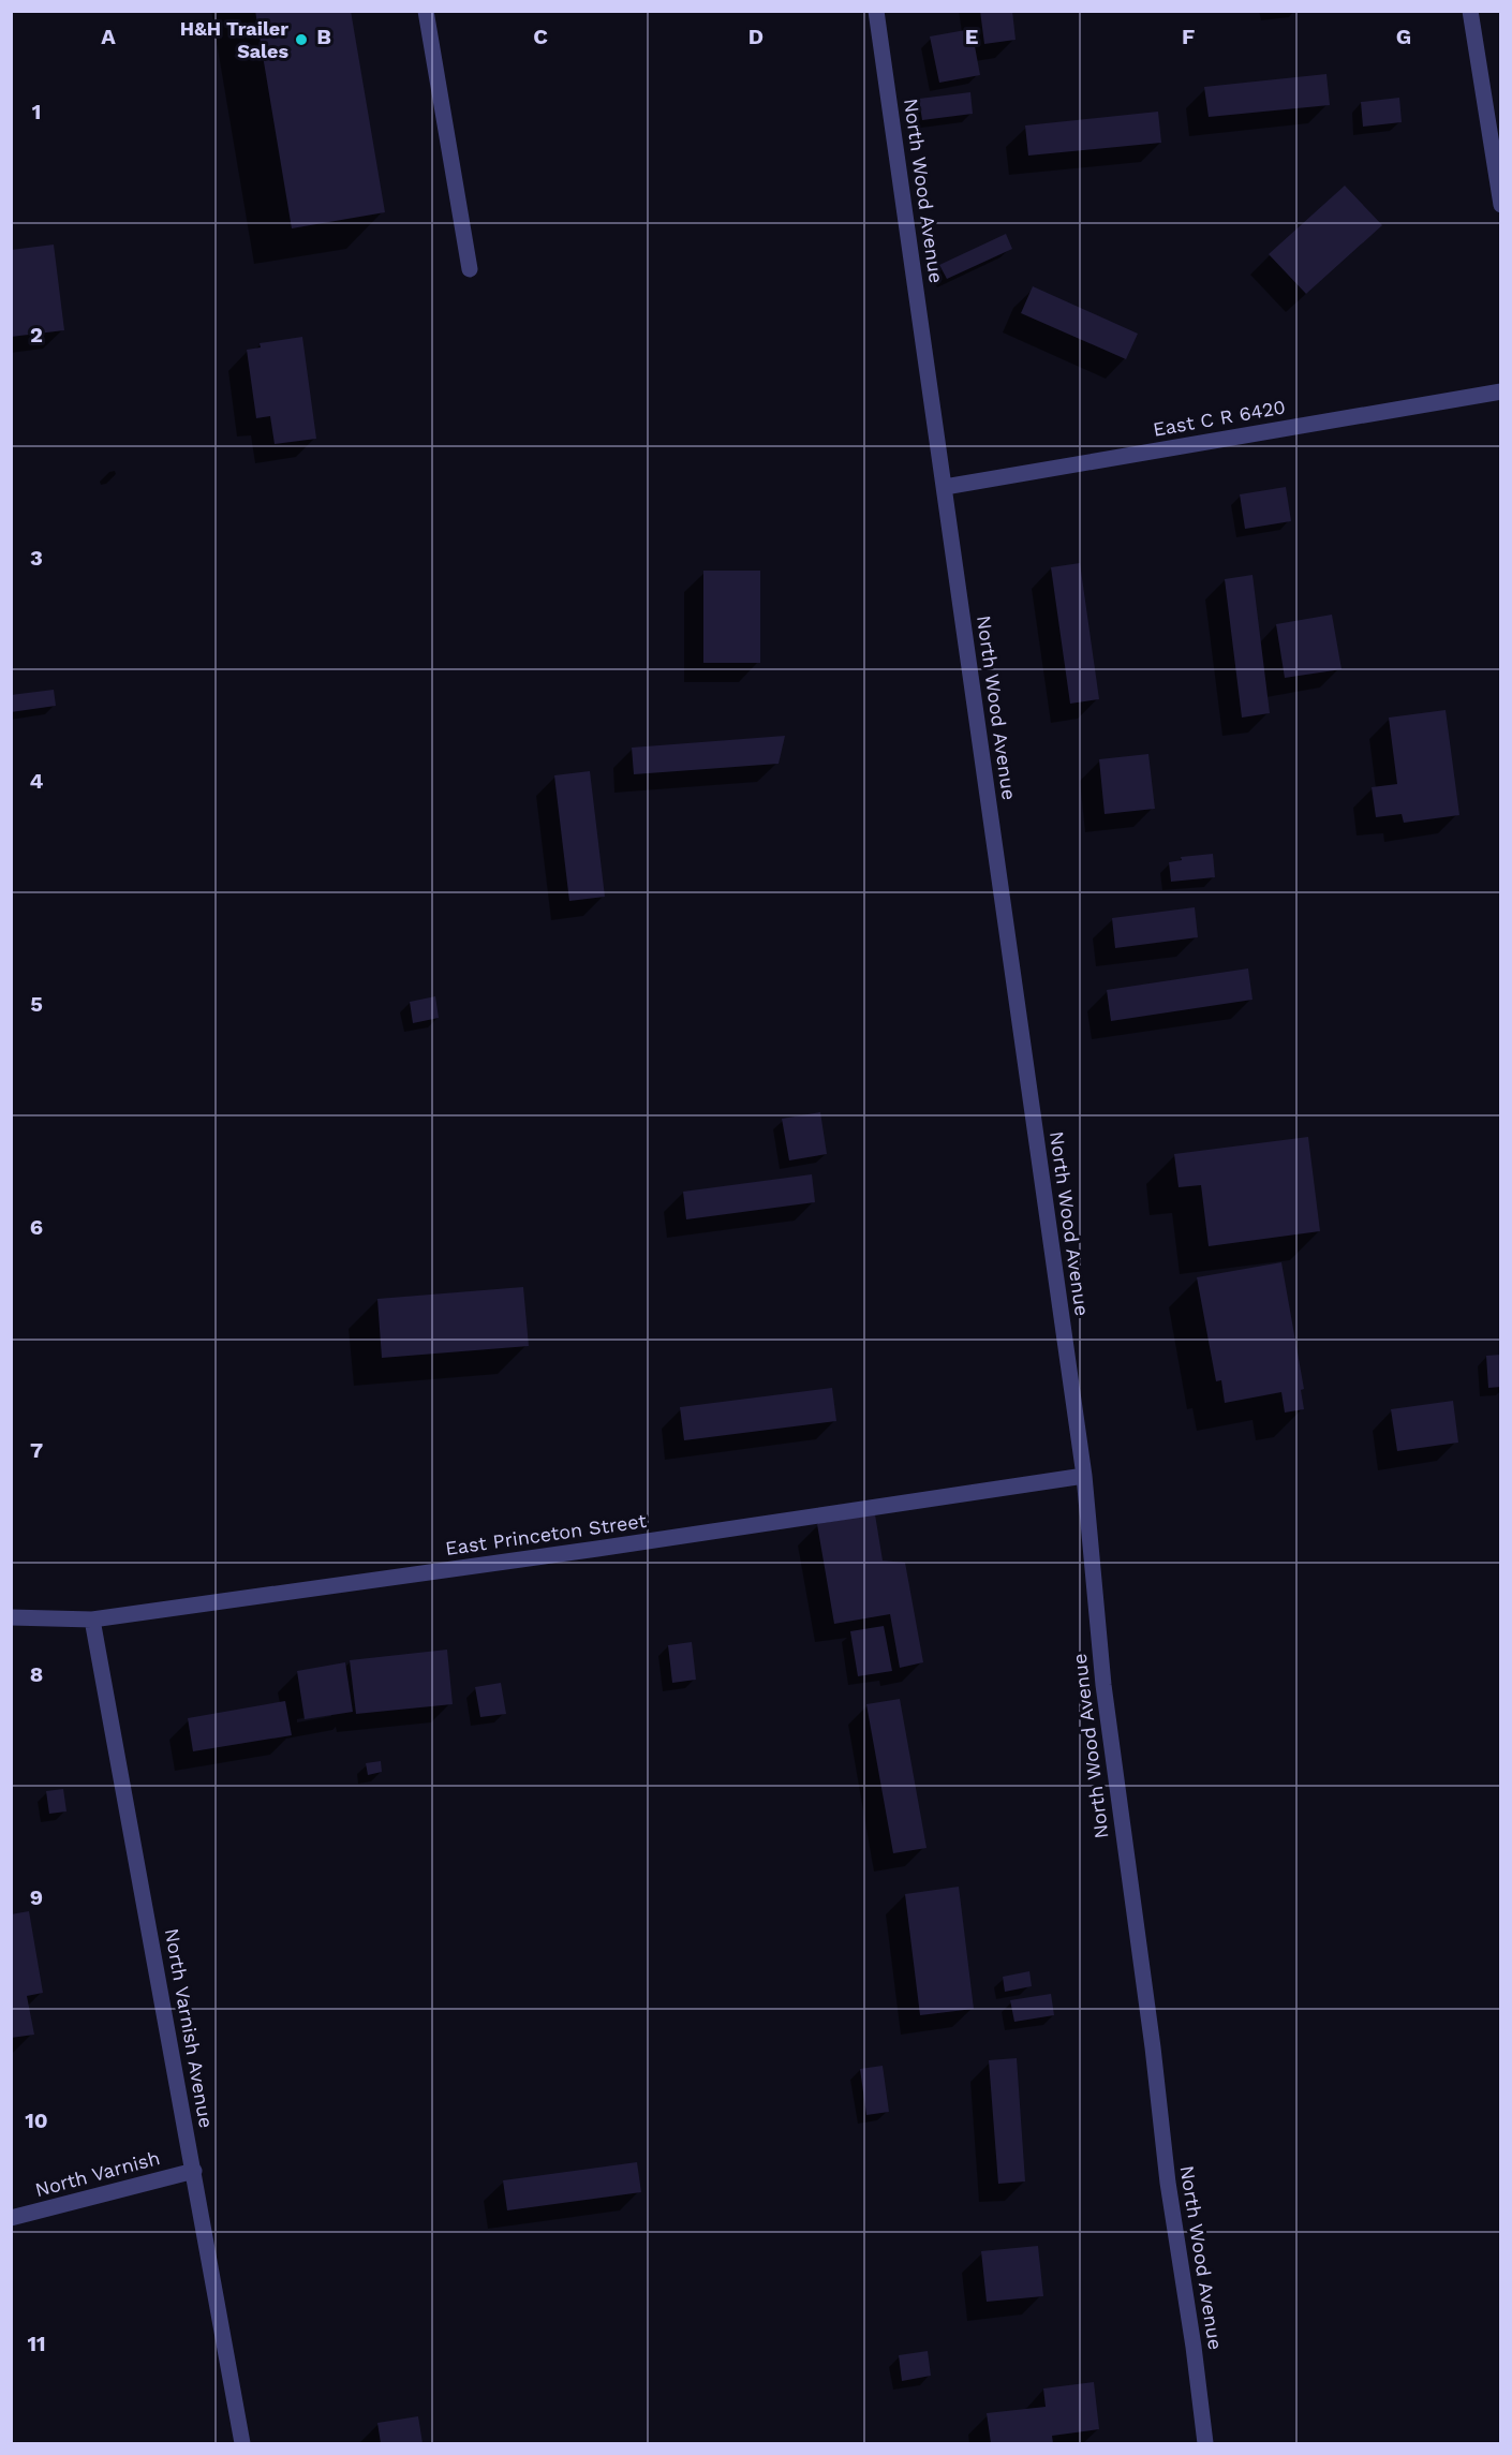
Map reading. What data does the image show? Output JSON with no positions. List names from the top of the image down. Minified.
{"streets":{"street":["North Wood Avenue","East C R 6420","East Princeton Street","North Varnish Avenue","North Varnish"]},"crossings":[["North Wood Avenue","East C R 6420"],["North Wood Avenue","East Princeton Street"],["East Princeton Street","North Varnish Avenue"],["North Varnish Avenue","North Varnish"]],"places":["H&H Trailer Sales"],"grid":{"columns":["A","B","C","D","E","F","G"],"rows":["1","2","3","4","5","6","7","8","9","10","11"]}}
